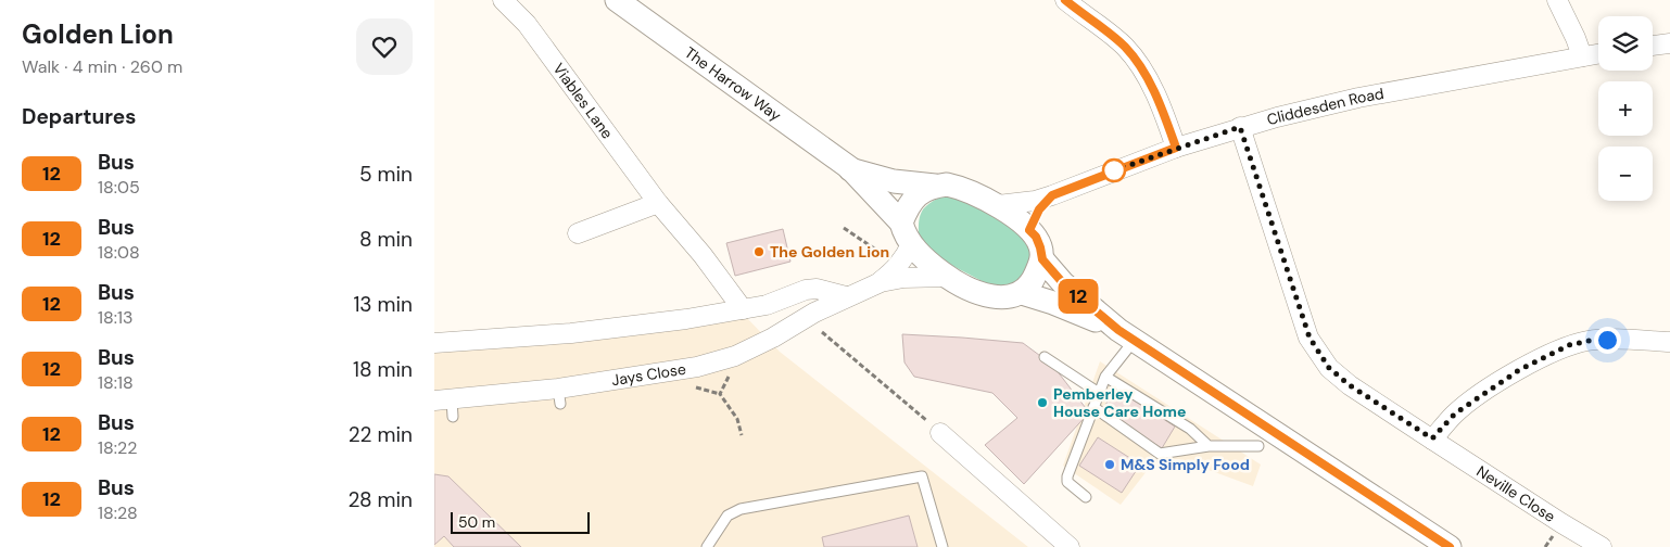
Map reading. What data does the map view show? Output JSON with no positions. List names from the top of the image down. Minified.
{"streets":{"street":["The Harrow Way","Viables Lane","Cliddesden Road","Jays Close","Neville Close"]},"crossings":[["The Harrow Way","Cliddesden Road"],["The Harrow Way","Jays Close"],["Cliddesden Road","Jays Close"],["Cliddesden Road","Neville Close"]],"places":["The Golden Lion","Pemberley House Care Home","M&S Simply Food"],"lines":["bus line 12"],"scale_bar":"50 m","page":{"heading":[["Golden Lion","Walk · 4 min · 260 m"],"Departures"],"on_map":"12","map_buttons":["+","−"],"list":[{"mark":"12","name":"Bus","note":"18:05","value":"5 min"},{"mark":"12","name":"Bus","note":"18:08","value":"8 min"},{"mark":"12","name":"Bus","note":"18:13","value":"13 min"},{"mark":"12","name":"Bus","note":"18:18","value":"18 min"},{"mark":"12","name":"Bus","note":"18:22","value":"22 min"},{"mark":"12","name":"Bus","note":"18:28","value":"28 min"}],"scale":"50 m"}}
